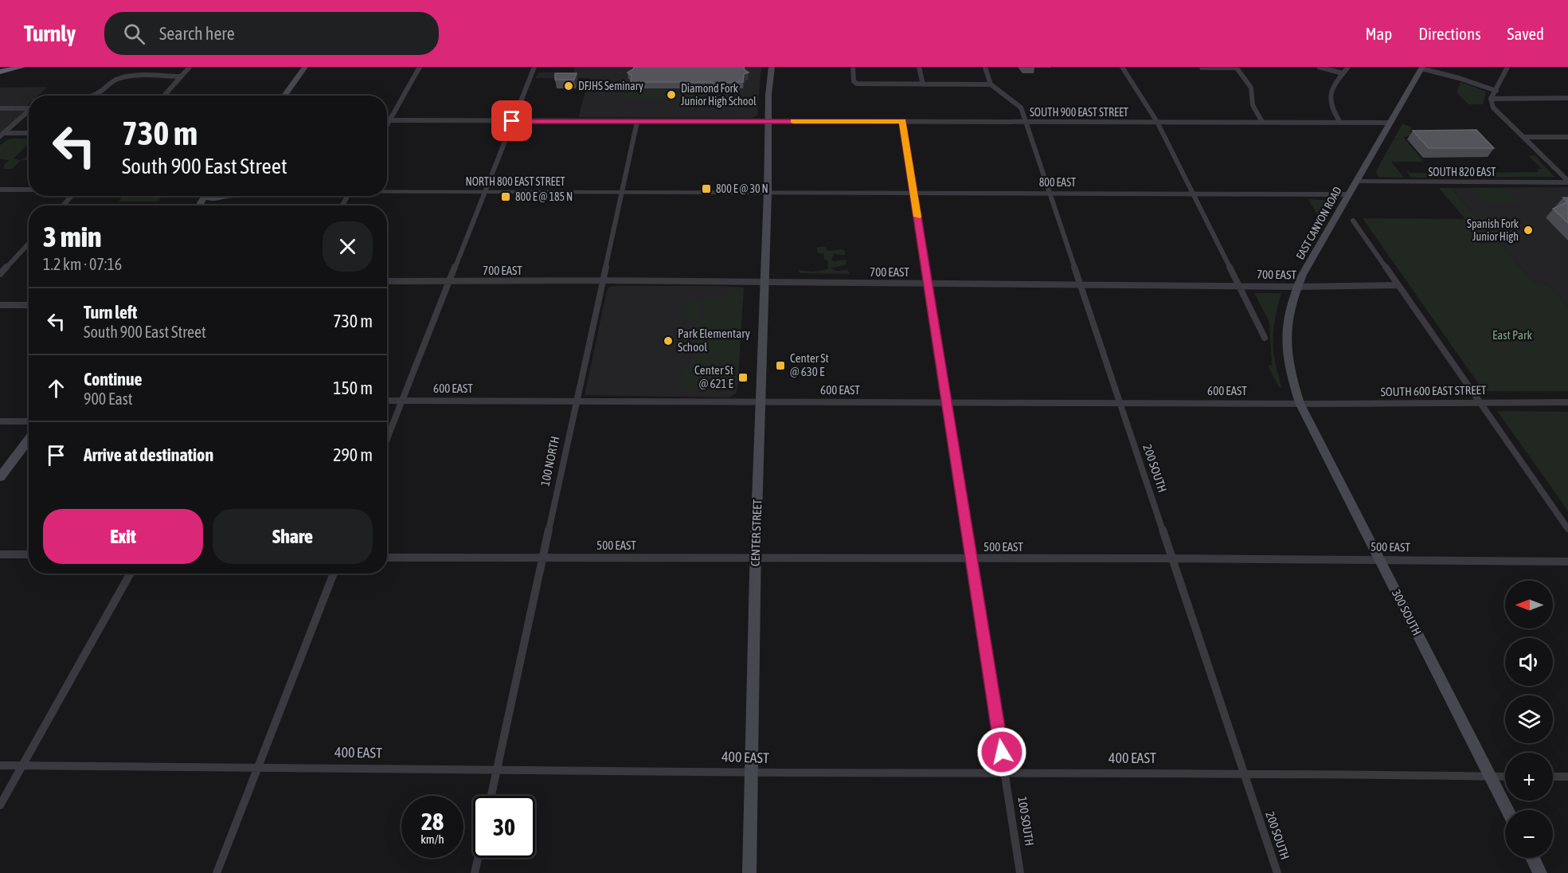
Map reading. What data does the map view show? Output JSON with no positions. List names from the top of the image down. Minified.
{"streets":{"main road":["EAST CANYON ROAD","CENTER STREET","300 SOUTH"],"street":["SOUTH 900 EAST STREET","SOUTH 820 EAST","NORTH 800 EAST STREET","800 EAST","700 EAST","600 EAST","SOUTH 600 EAST STREET","100 NORTH","200 SOUTH","500 EAST","400 EAST","100 SOUTH"]},"crossings":[["SOUTH 900 EAST STREET","EAST CANYON ROAD"],["SOUTH 900 EAST STREET","100 NORTH"],["SOUTH 900 EAST STREET","200 SOUTH"],["SOUTH 900 EAST STREET","CENTER STREET"],["SOUTH 900 EAST STREET","100 SOUTH"],["SOUTH 820 EAST","EAST CANYON ROAD"],["NORTH 800 EAST STREET","800 EAST"],["NORTH 800 EAST STREET","100 NORTH"],["NORTH 800 EAST STREET","CENTER STREET"],["800 EAST","EAST CANYON ROAD"],["800 EAST","200 SOUTH"],["800 EAST","CENTER STREET"],["800 EAST","100 SOUTH"],["EAST CANYON ROAD","700 EAST"],["EAST CANYON ROAD","600 EAST"],["EAST CANYON ROAD","SOUTH 600 EAST STREET"],["EAST CANYON ROAD","300 SOUTH"],["700 EAST","100 NORTH"],["700 EAST","200 SOUTH"],["700 EAST","CENTER STREET"],["700 EAST","100 SOUTH"],["600 EAST","SOUTH 600 EAST STREET"],["600 EAST","100 NORTH"],["600 EAST","200 SOUTH"],["600 EAST","CENTER STREET"],["600 EAST","300 SOUTH"],["600 EAST","100 SOUTH"],["SOUTH 600 EAST STREET","300 SOUTH"],["100 NORTH","500 EAST"],["100 NORTH","400 EAST"],["200 SOUTH","500 EAST"],["200 SOUTH","400 EAST"],["CENTER STREET","500 EAST"],["CENTER STREET","400 EAST"],["500 EAST","300 SOUTH"],["500 EAST","100 SOUTH"],["300 SOUTH","400 EAST"],["400 EAST","100 SOUTH"]],"parks":["East Park"],"places":{"other":["DFJHS Seminary","Diamond Fork Junior High School","Spanish Fork Junior High","Park Elementary School"],"transit":["800 E @ 30 N","800 E @ 185 N","Center St @ 630 E","Center St @ 621 E"]},"north":"left","page":{"header":"Turnly","search":"Search here","nav":["Map","Directions","Saved"],"turn":["730 m","South 900 East Street"],"heading":["3 min","1.2 km · 07:16"],"list":[{"name":"Turn left","note":"South 900 East Street","value":"730 m"},{"name":"Continue","note":"900 East","value":"150 m"},{"name":"Arrive at destination","value":"290 m"}],"buttons":["Exit","Share"],"map_buttons":["+","−"],"speed":"28 km/h","limit":"30"}}
